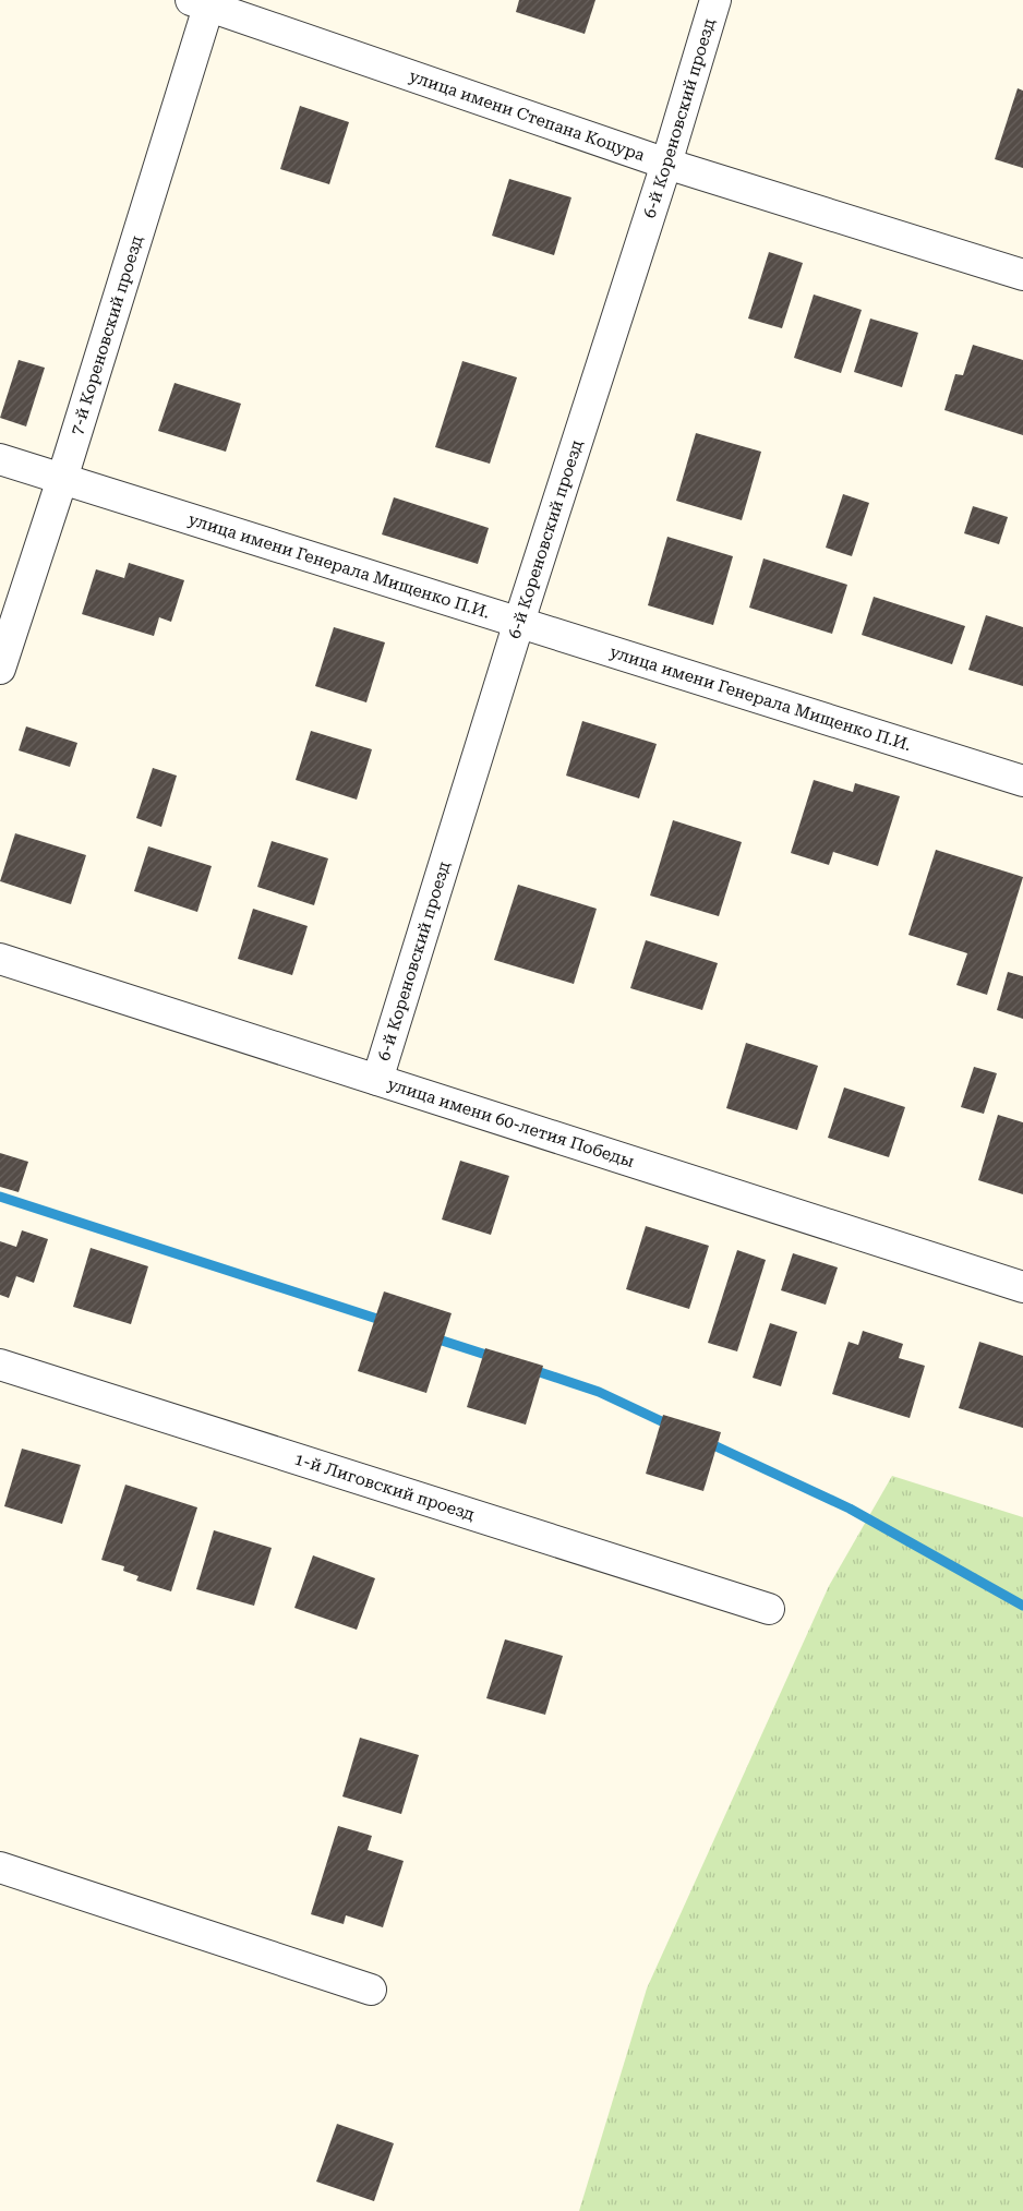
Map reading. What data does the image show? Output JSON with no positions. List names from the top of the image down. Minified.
{"streets":{"street":["улица имени Степана Коцура","6-й Кореновский проезд","7-й Кореновский проезд","улица имени Генерала Мищенко П.И.","улица имени 60-летия Победы","1-й Лиговский проезд"]},"crossings":[["улица имени Степана Коцура","6-й Кореновский проезд"],["улица имени Степана Коцура","7-й Кореновский проезд"],["6-й Кореновский проезд","улица имени Генерала Мищенко П.И."],["6-й Кореновский проезд","улица имени 60-летия Победы"],["7-й Кореновский проезд","улица имени Генерала Мищенко П.И."]]}
